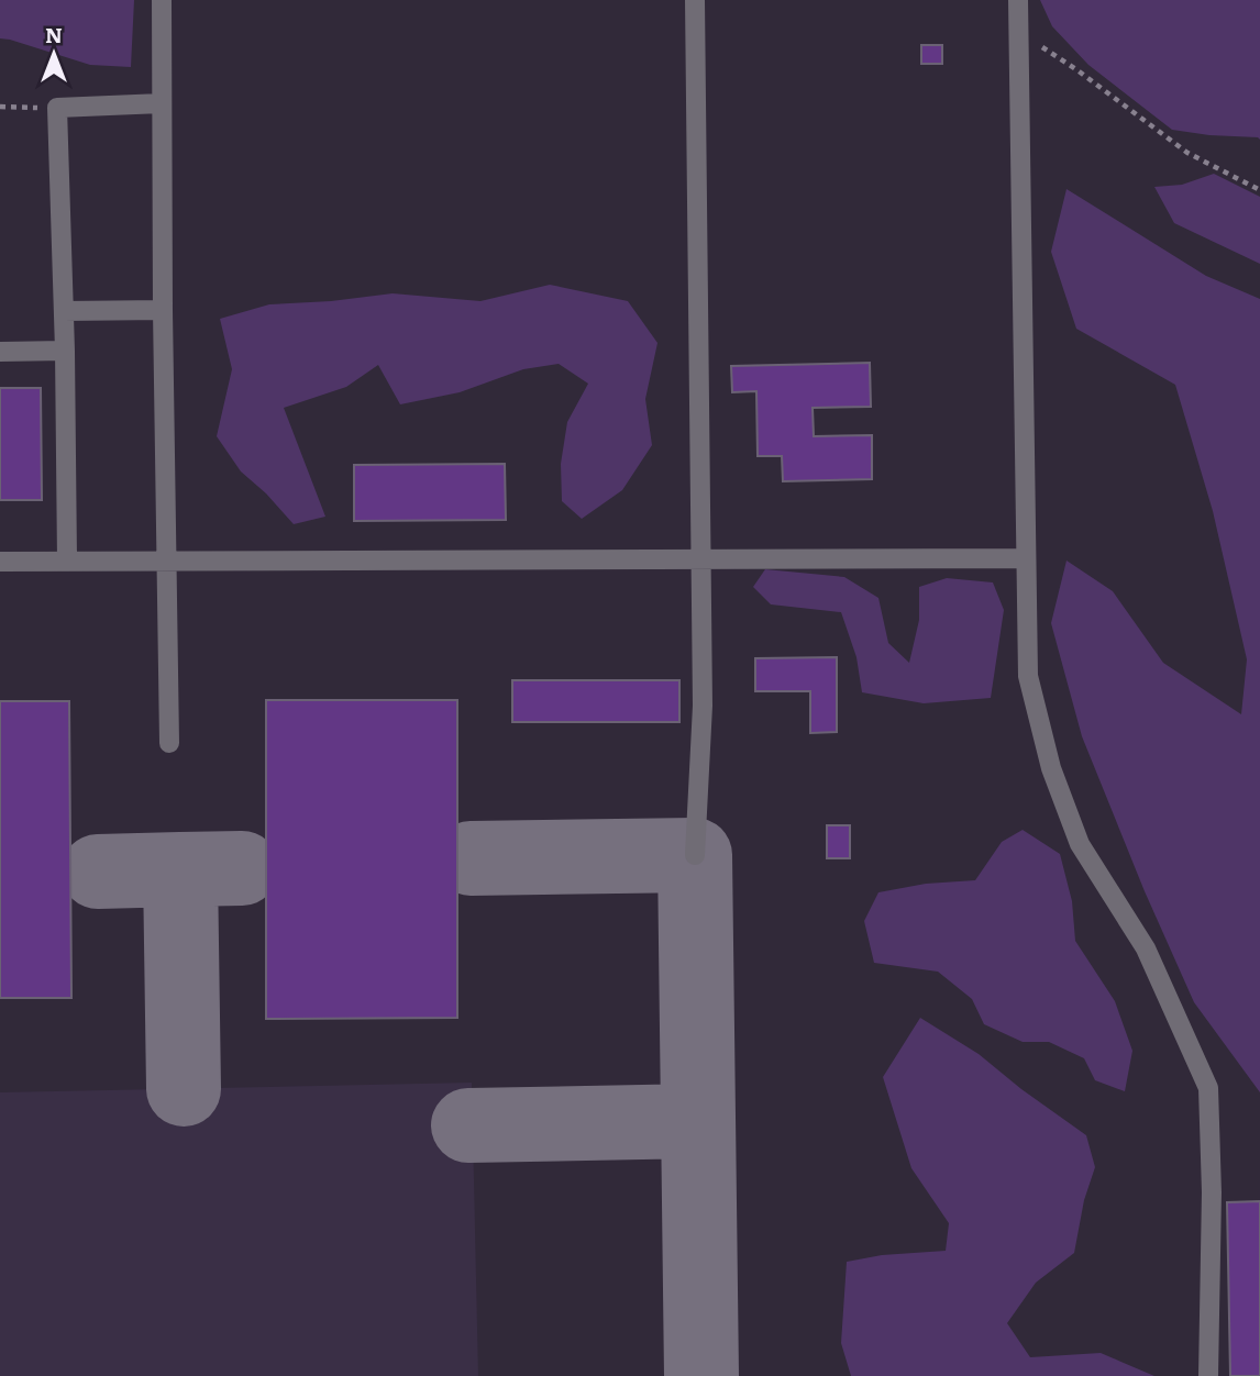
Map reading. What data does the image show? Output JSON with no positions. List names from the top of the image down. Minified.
{"north":"top"}
